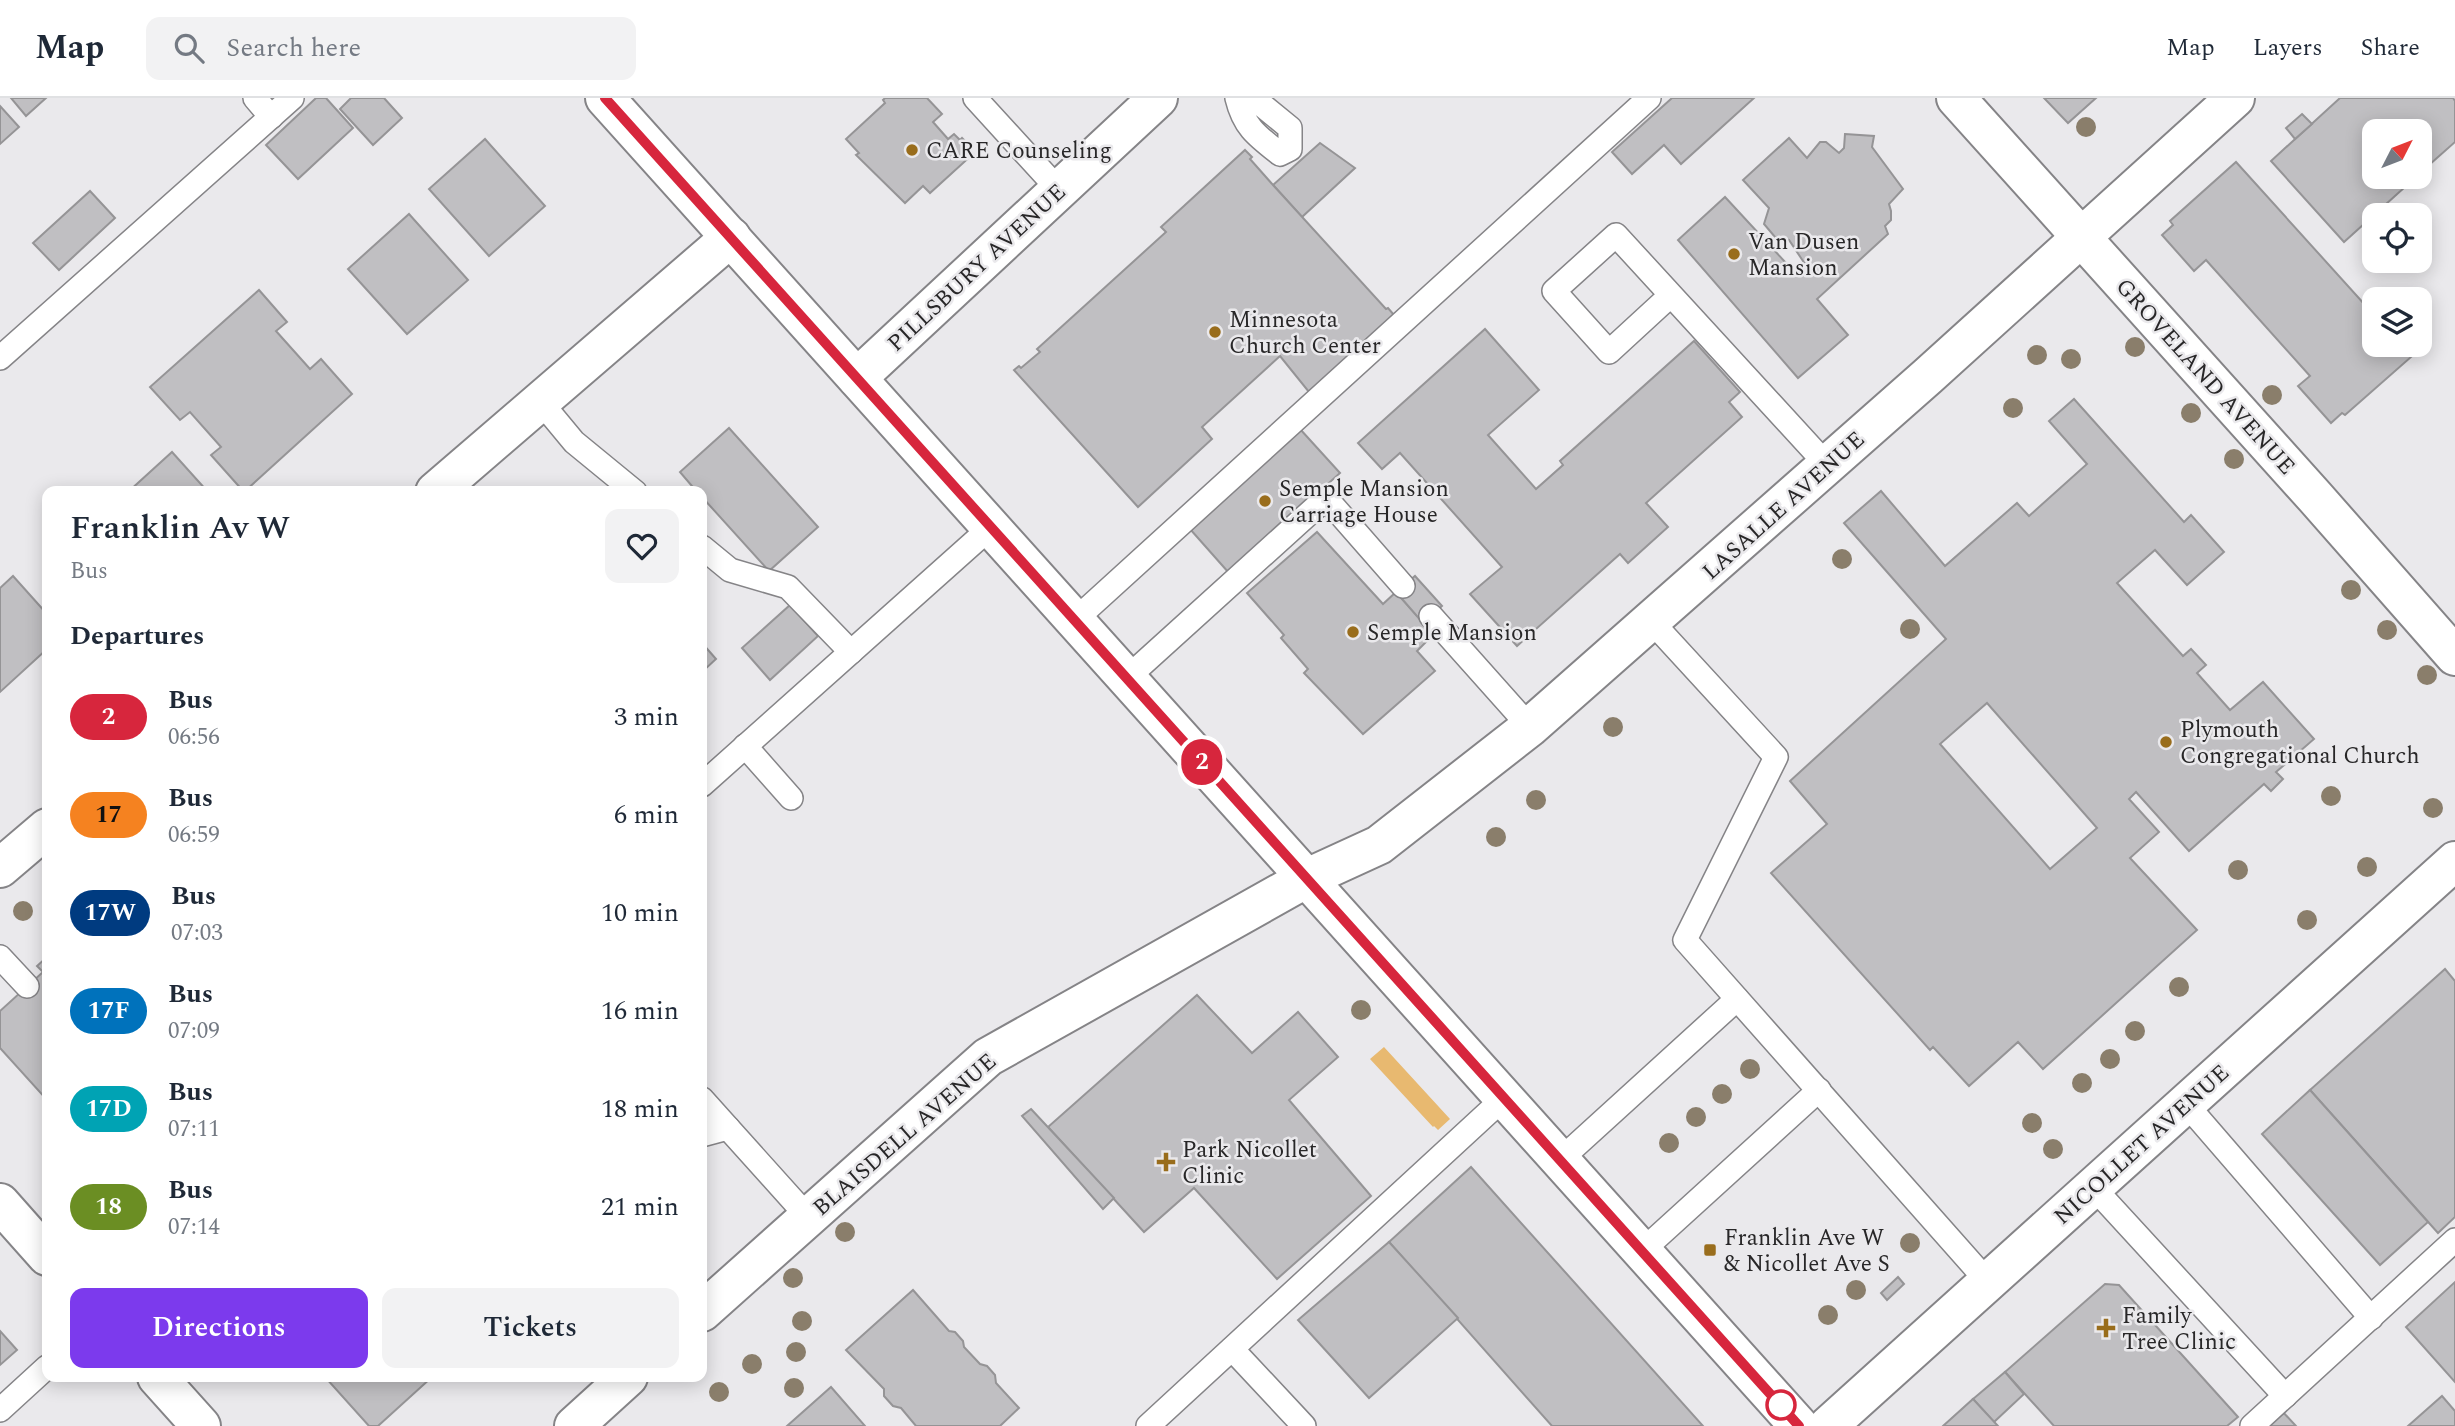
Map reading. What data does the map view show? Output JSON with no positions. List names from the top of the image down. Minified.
{"streets":{"street":["PILLSBURY AVENUE","GROVELAND AVENUE","LASALLE AVENUE","BLAISDELL AVENUE","NICOLLET AVENUE"]},"crossings":[["GROVELAND AVENUE","LASALLE AVENUE"],["LASALLE AVENUE","BLAISDELL AVENUE"]],"places":{"other":["CARE Counseling","Van Dusen Mansion","Minnesota Church Center","Semple Mansion Carriage House","Semple Mansion","Plymouth Congregational Church"],"health":["Park Nicollet Clinic","Family Tree Clinic"],"transit":["Franklin Ave W & Nicollet Ave S"]},"lines":["bus line 2"],"north":"top right","page":{"header":"Map","search":"Search here","nav":["Map","Layers","Share"],"on_map":"2","heading":[["Franklin Av W","Bus"],"Departures"],"list":[{"mark":"2","name":"Bus","note":"06:56","value":"3 min"},{"mark":"17","name":"Bus","note":"06:59","value":"6 min"},{"mark":"17W","name":"Bus","note":"07:03","value":"10 min"},{"mark":"17F","name":"Bus","note":"07:09","value":"16 min"},{"mark":"17D","name":"Bus","note":"07:11","value":"18 min"},{"mark":"18","name":"Bus","note":"07:14","value":"21 min"}],"buttons":["Directions","Tickets"]}}
